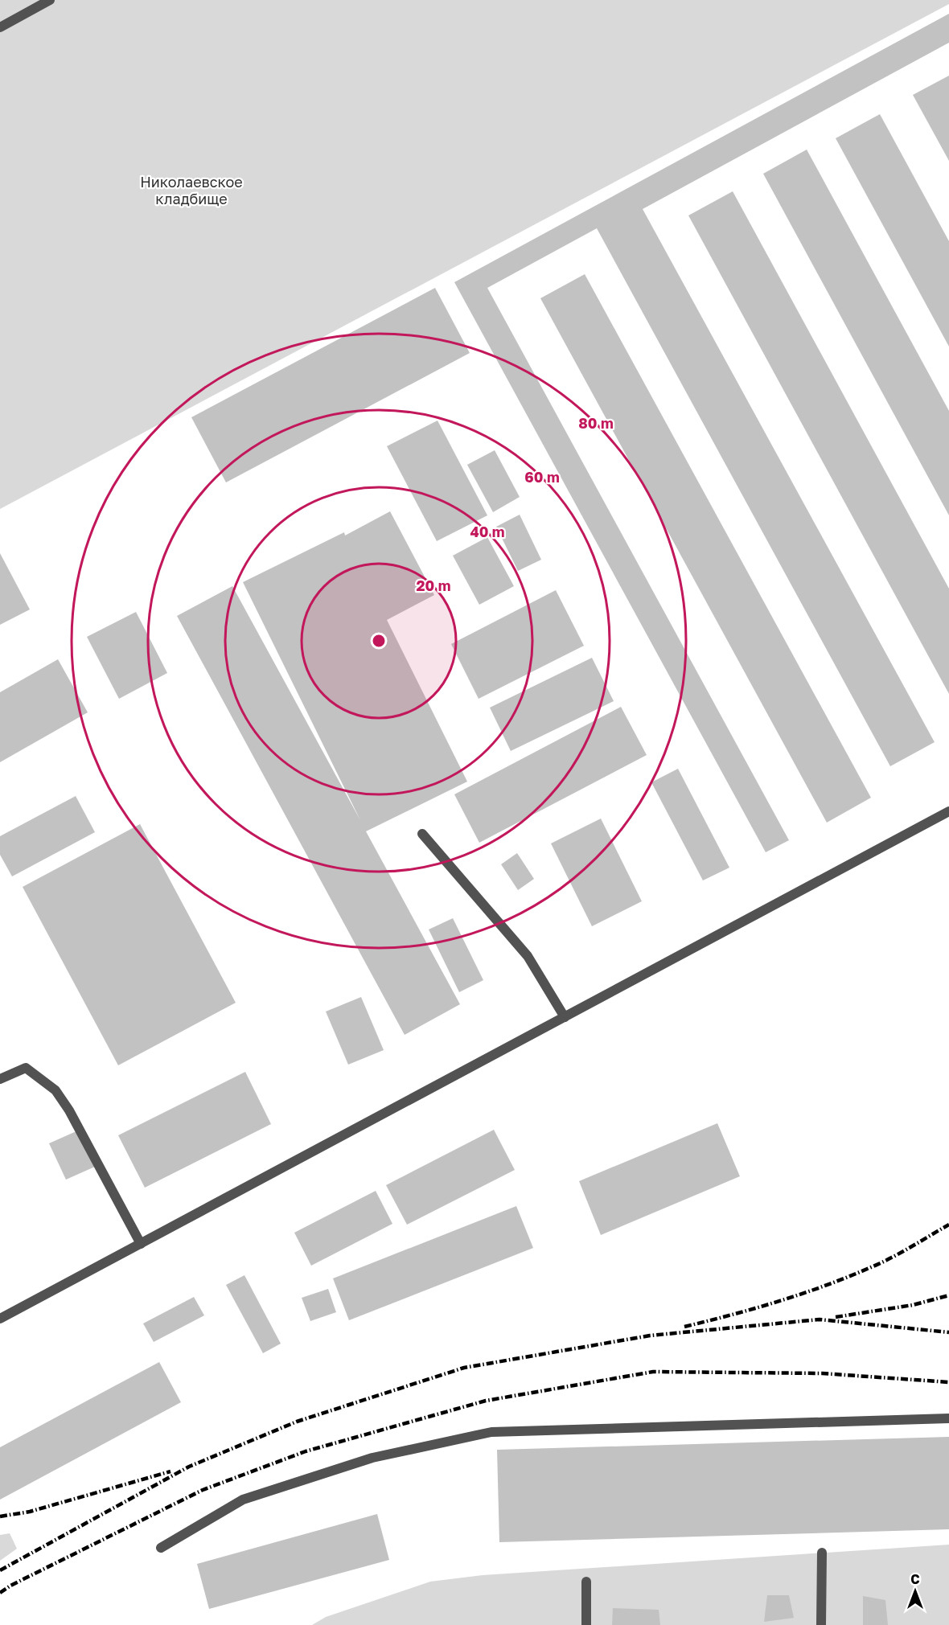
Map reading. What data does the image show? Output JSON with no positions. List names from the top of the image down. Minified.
{"parks":["Николаевское кладбище"],"north":"top","rings":["80 m","60 m","40 m","20 m"]}
